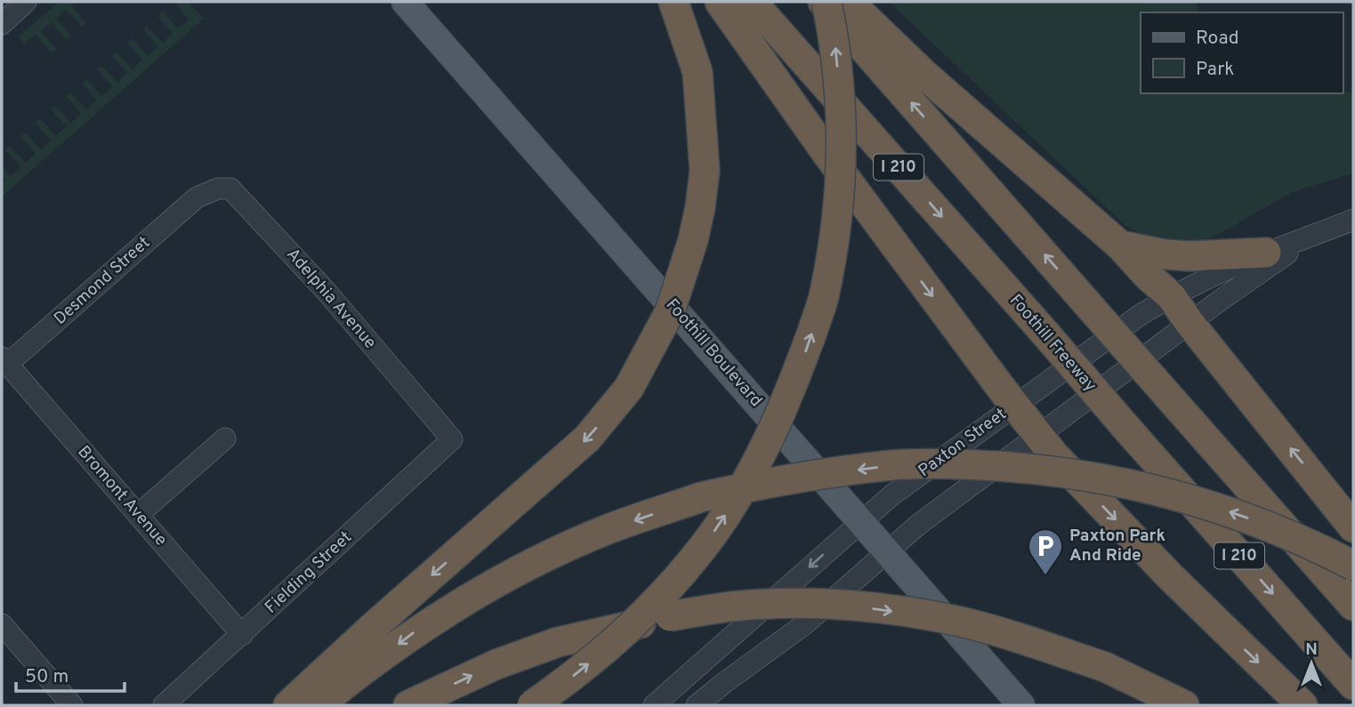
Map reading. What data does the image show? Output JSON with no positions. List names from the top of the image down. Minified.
{"streets":{"highway":["I 210","Foothill Freeway"],"main road":["Foothill Boulevard"],"street":["Desmond Street","Adelphia Avenue","Paxton Street","Bromont Avenue","Fielding Street"]},"crossings":[["Desmond Street","Adelphia Avenue"],["Desmond Street","Bromont Avenue"],["Adelphia Avenue","Fielding Street"],["Foothill Boulevard","Paxton Street"],["Bromont Avenue","Fielding Street"]],"places":{"parking":["Paxton Park And Ride"]},"legend":["Road","Park"],"scale_bar":"50 m","north":"top"}
